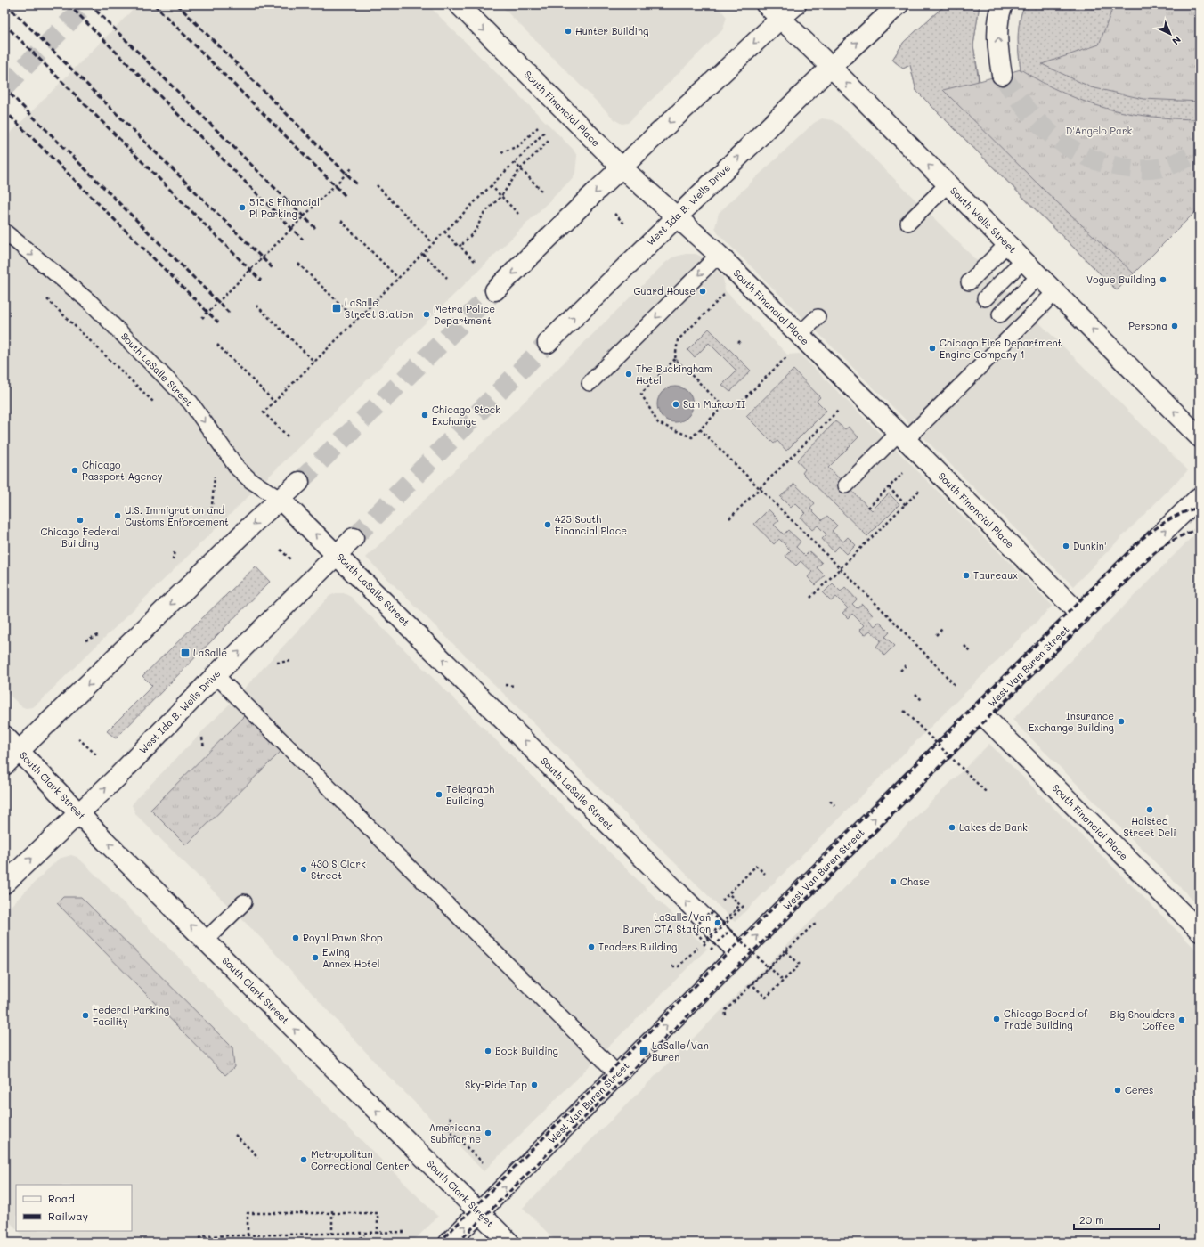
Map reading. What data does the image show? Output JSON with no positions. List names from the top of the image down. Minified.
{"streets":{"main road":["South Financial Place","West Ida B. Wells Drive","South Wells Street","South LaSalle Street","West Van Buren Street","South Clark Street"]},"crossings":[["South Financial Place","West Ida B. Wells Drive"],["South Financial Place","West Van Buren Street"],["West Ida B. Wells Drive","South Wells Street"],["West Ida B. Wells Drive","South LaSalle Street"],["West Ida B. Wells Drive","South Clark Street"],["South LaSalle Street","West Van Buren Street"],["West Van Buren Street","South Clark Street"]],"one_way":["South Wells Street","West Van Buren Street","South Clark Street"],"parks":["D'Angelo Park"],"places":{"other":["Hunter Building","515 S Financial Pl Parking","Vogue Building","Guard House","Metra Police Department","Persona","Chicago Fire Department Engine Company 1","The Buckingham Hotel","San Marco II","Chicago Stock Exchange","Chicago Passport Agency","U.S. Immigration and Customs Enforcement","Chicago Federal Building","425 South Financial Place","Dunkin'","Taureaux","Insurance Exchange Building","Telegraph Building","Halsted Street Deli","Lakeside Bank","430 S Clark Street","Chase","LaSalle/Van Buren CTA Station","Royal Pawn Shop","Traders Building","Ewing Annex Hotel","Federal Parking Facility","Chicago Board of Trade Building","Big Shoulders Coffee","Bock Building","Sky-Ride Tap","Ceres","Americana Submarine","Metropolitan Correctional Center"],"transit":["LaSalle Street Station","LaSalle","LaSalle/Van Buren"]},"legend":["Road","Railway"],"scale_bar":"20 m","north":"bottom right"}
